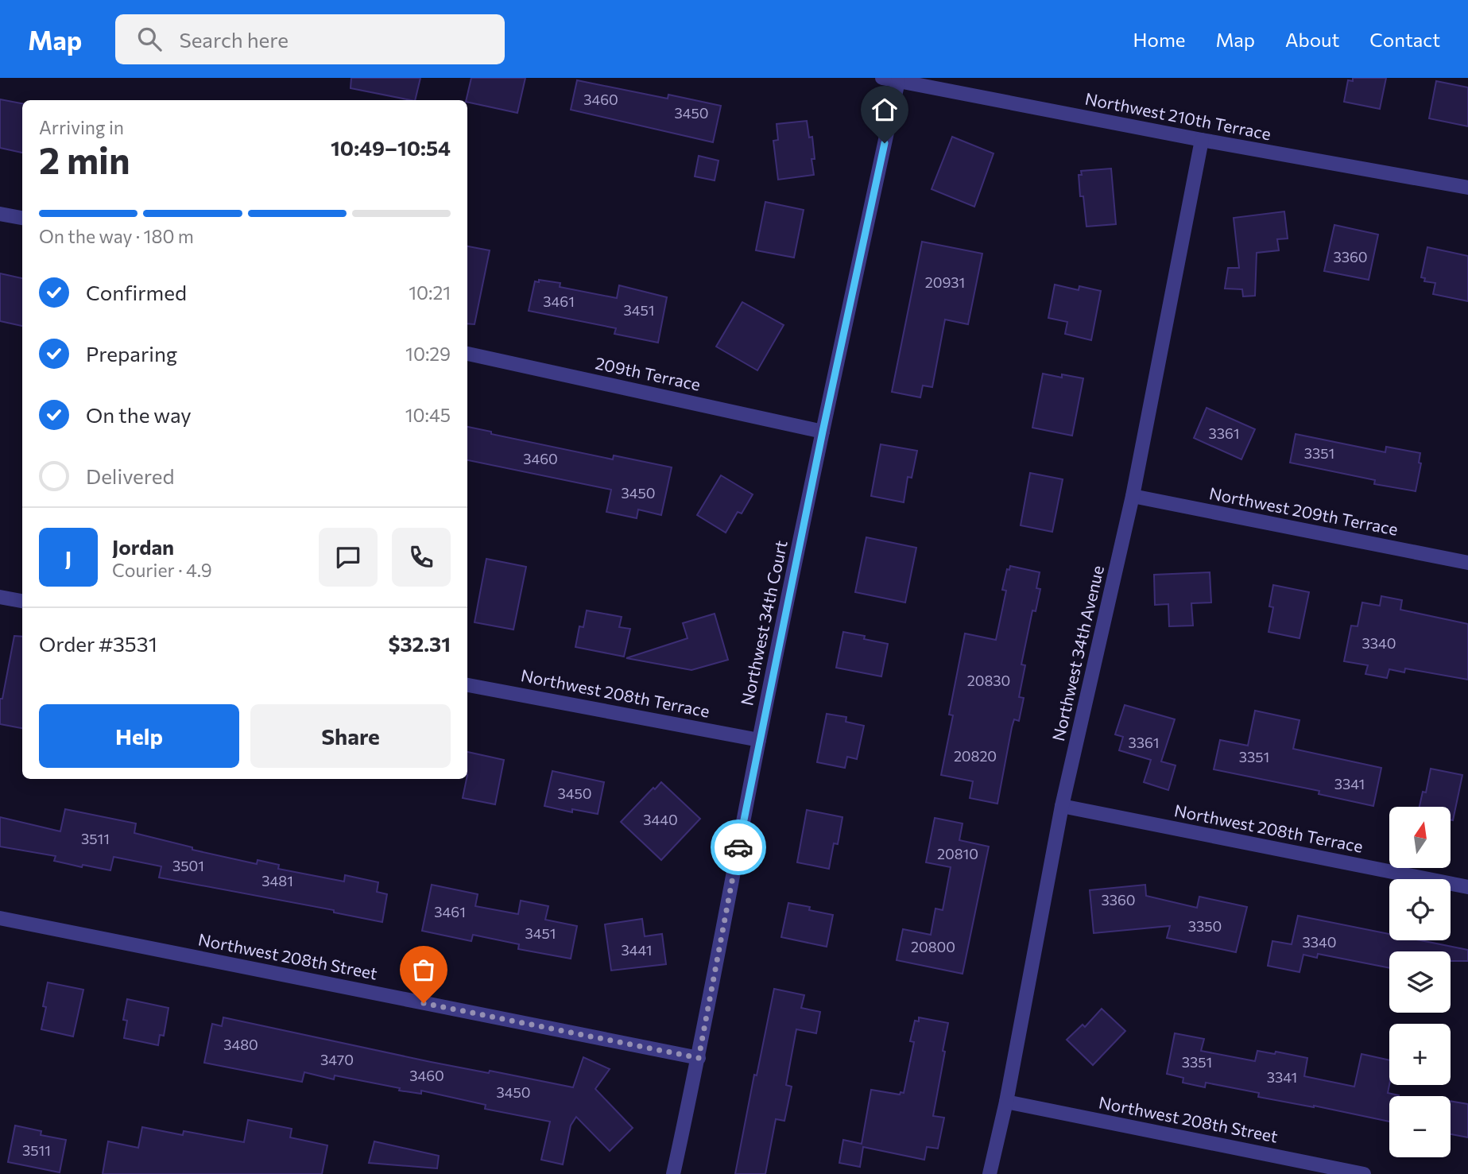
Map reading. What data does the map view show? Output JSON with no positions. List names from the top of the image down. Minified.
{"streets":{"street":["Northwest 210th Terrace","209th Terrace","Northwest 209th Terrace","Northwest 34th Court","Northwest 34th Avenue","Northwest 208th Terrace","Northwest 208th Street"]},"crossings":[["Northwest 210th Terrace","Northwest 34th Court"],["Northwest 210th Terrace","Northwest 34th Avenue"],["209th Terrace","Northwest 34th Court"],["Northwest 209th Terrace","Northwest 34th Avenue"],["Northwest 34th Court","Northwest 208th Terrace"],["Northwest 34th Court","Northwest 208th Street"],["Northwest 34th Avenue","Northwest 208th Terrace"],["Northwest 34th Avenue","Northwest 208th Street"]],"house_numbers":["3460","3450","3360","20931","3461","3451","3361","3351","3460","3450","3340","20830","3361","20820","3351","3341","3450","3440","3511","20810","3501","3481","3360","3461","3350","3451","3340","20800","3441","3480","3470","3351","3460","3341","3450","3511"],"north":"top","page":{"header":"Map","search":"Search here","nav":["Home","Map","About","Contact"],"heading":["2 min","Arriving in","10:49–10:54"],"panel":["Jordan","Courier · 4.9","Order #3531","$32.31"],"bar":"On the way · 180 m","list":[["Confirmed","10:21"],["Preparing","10:29"],["On the way","10:45"],"Delivered"],"round":"J","buttons":["Help","Share"],"map_buttons":["+","−"]}}
